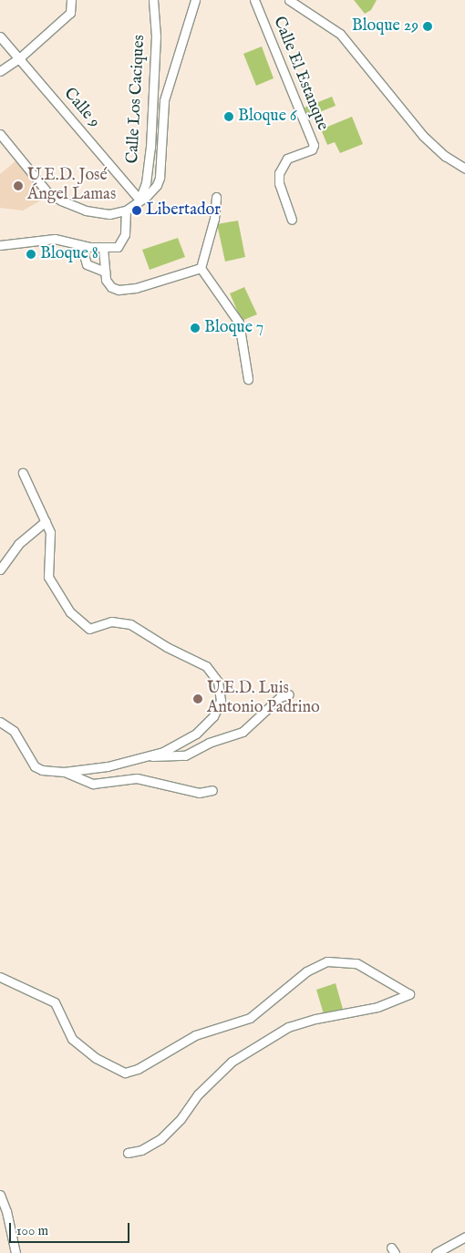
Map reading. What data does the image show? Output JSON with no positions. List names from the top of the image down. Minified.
{"streets":{"street":["Calle El Estanque","Calle Los Caciques","Calle 9"]},"crossings":[["Calle Los Caciques","Calle 9"]],"places":["Bloque 29","Bloque 6","U.E.D. José Ángel Lamas","Libertador","Bloque 8","Bloque 7","U.E.D. Luis Antonio Padrino"],"scale_bar":"100 m"}
